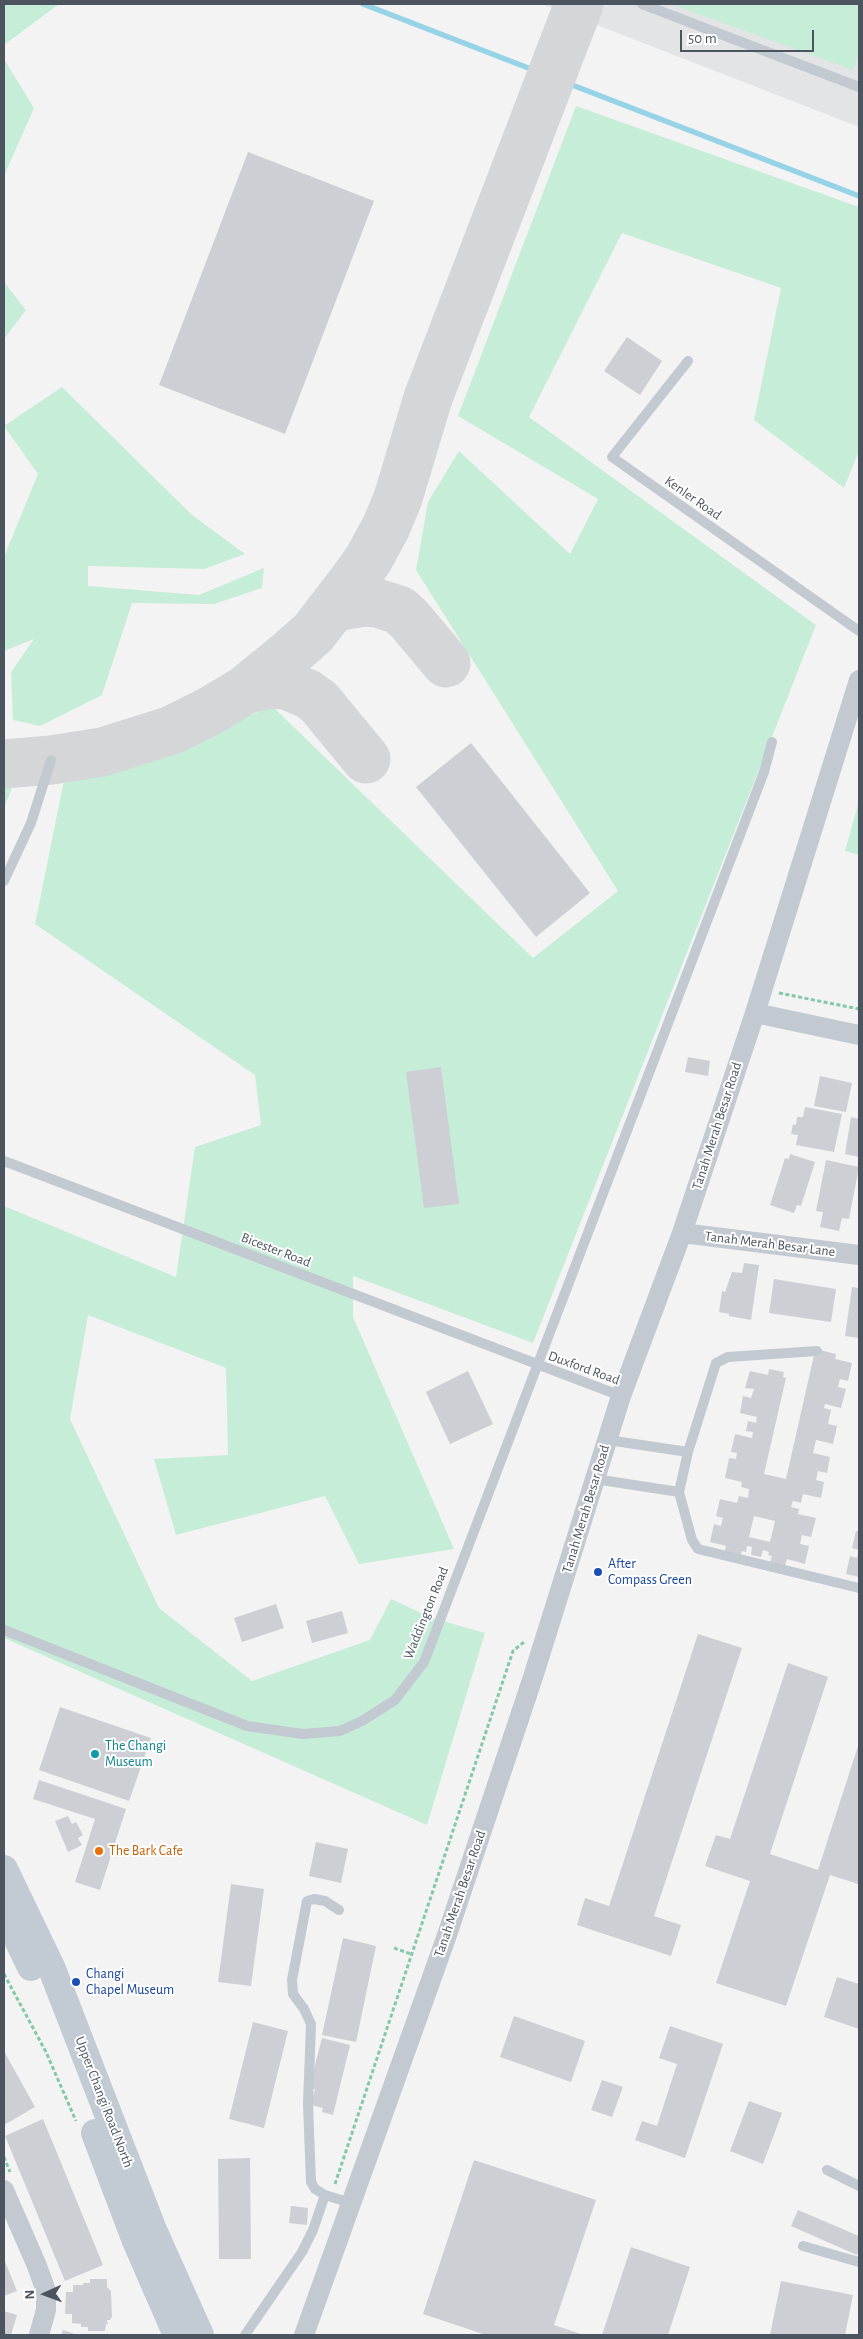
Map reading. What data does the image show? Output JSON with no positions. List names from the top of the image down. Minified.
{"streets":{"street":["Tanah Merah Besar Road","Tanah Merah Besar Lane","Upper Changi Road North"],"lane":["Kenler Road","Bicester Road","Duxford Road","Waddington Road"]},"crossings":[["Tanah Merah Besar Road","Tanah Merah Besar Lane"],["Tanah Merah Besar Road","Duxford Road"],["Bicester Road","Duxford Road"],["Bicester Road","Waddington Road"],["Duxford Road","Waddington Road"]],"places":["After Compass Green","The Changi Museum","The Bark Cafe","Changi Chapel Museum"],"scale_bar":"50 m","north":"left"}
